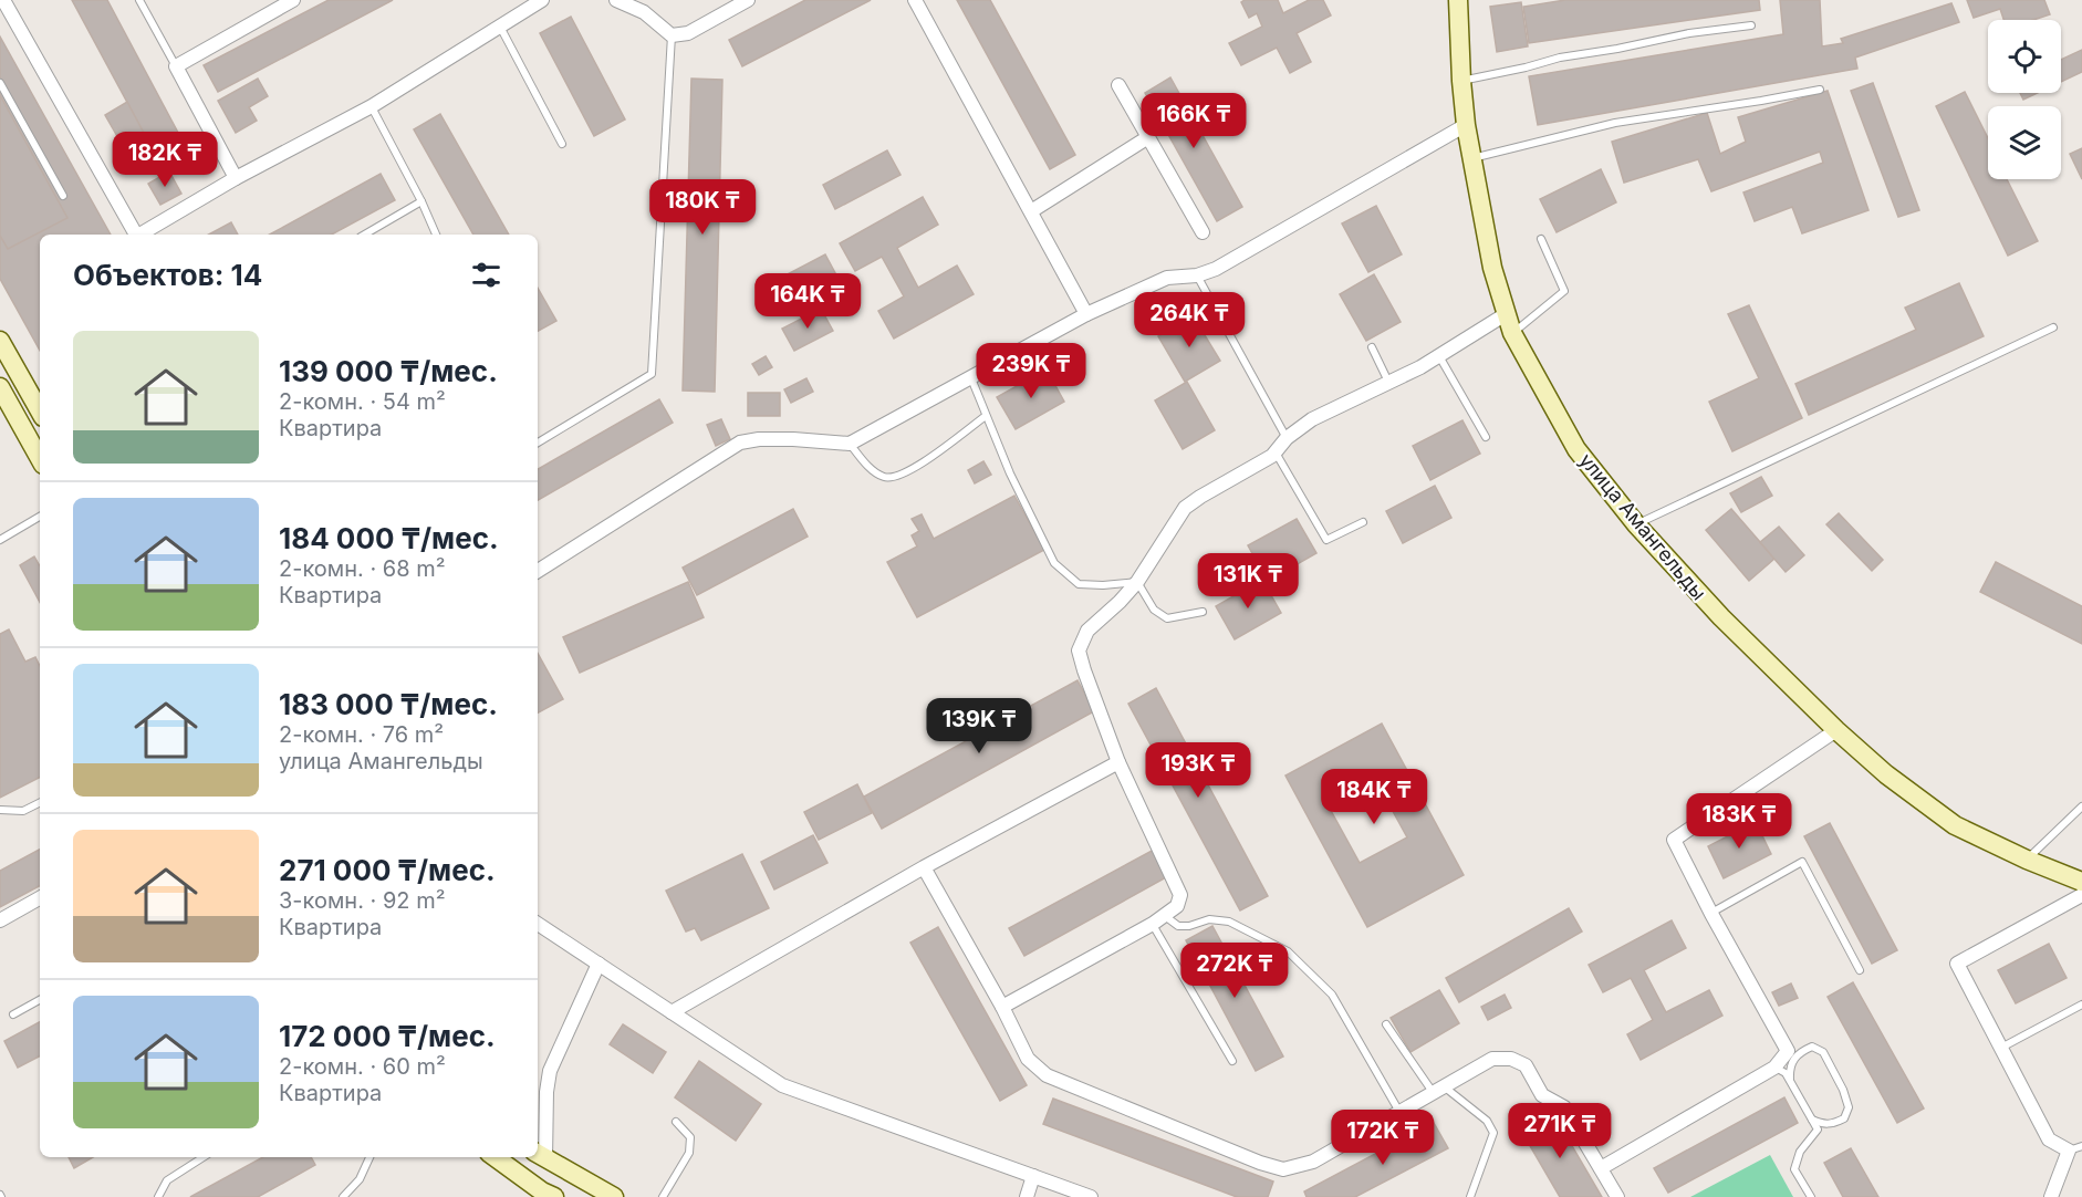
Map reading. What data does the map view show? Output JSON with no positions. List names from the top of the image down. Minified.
{"streets":{"street":["улица Амангельды"]},"page":{"price":["166K ₸","182K ₸","180K ₸","164K ₸","264K ₸","239K ₸","131K ₸","139K ₸","193K ₸","184K ₸","183K ₸","272K ₸","271K ₸","172K ₸"],"heading":"Объектов: 14","list":[{"name":"139 000 ₸/мес.","note":"2-комн. · 54 m² · Квартира"},{"name":"184 000 ₸/мес.","note":"2-комн. · 68 m² · Квартира"},{"name":"183 000 ₸/мес.","note":"2-комн. · 76 m² · улица Амангельды"},{"name":"271 000 ₸/мес.","note":"3-комн. · 92 m² · Квартира"},{"name":"172 000 ₸/мес.","note":"2-комн. · 60 m² · Квартира"}]}}
